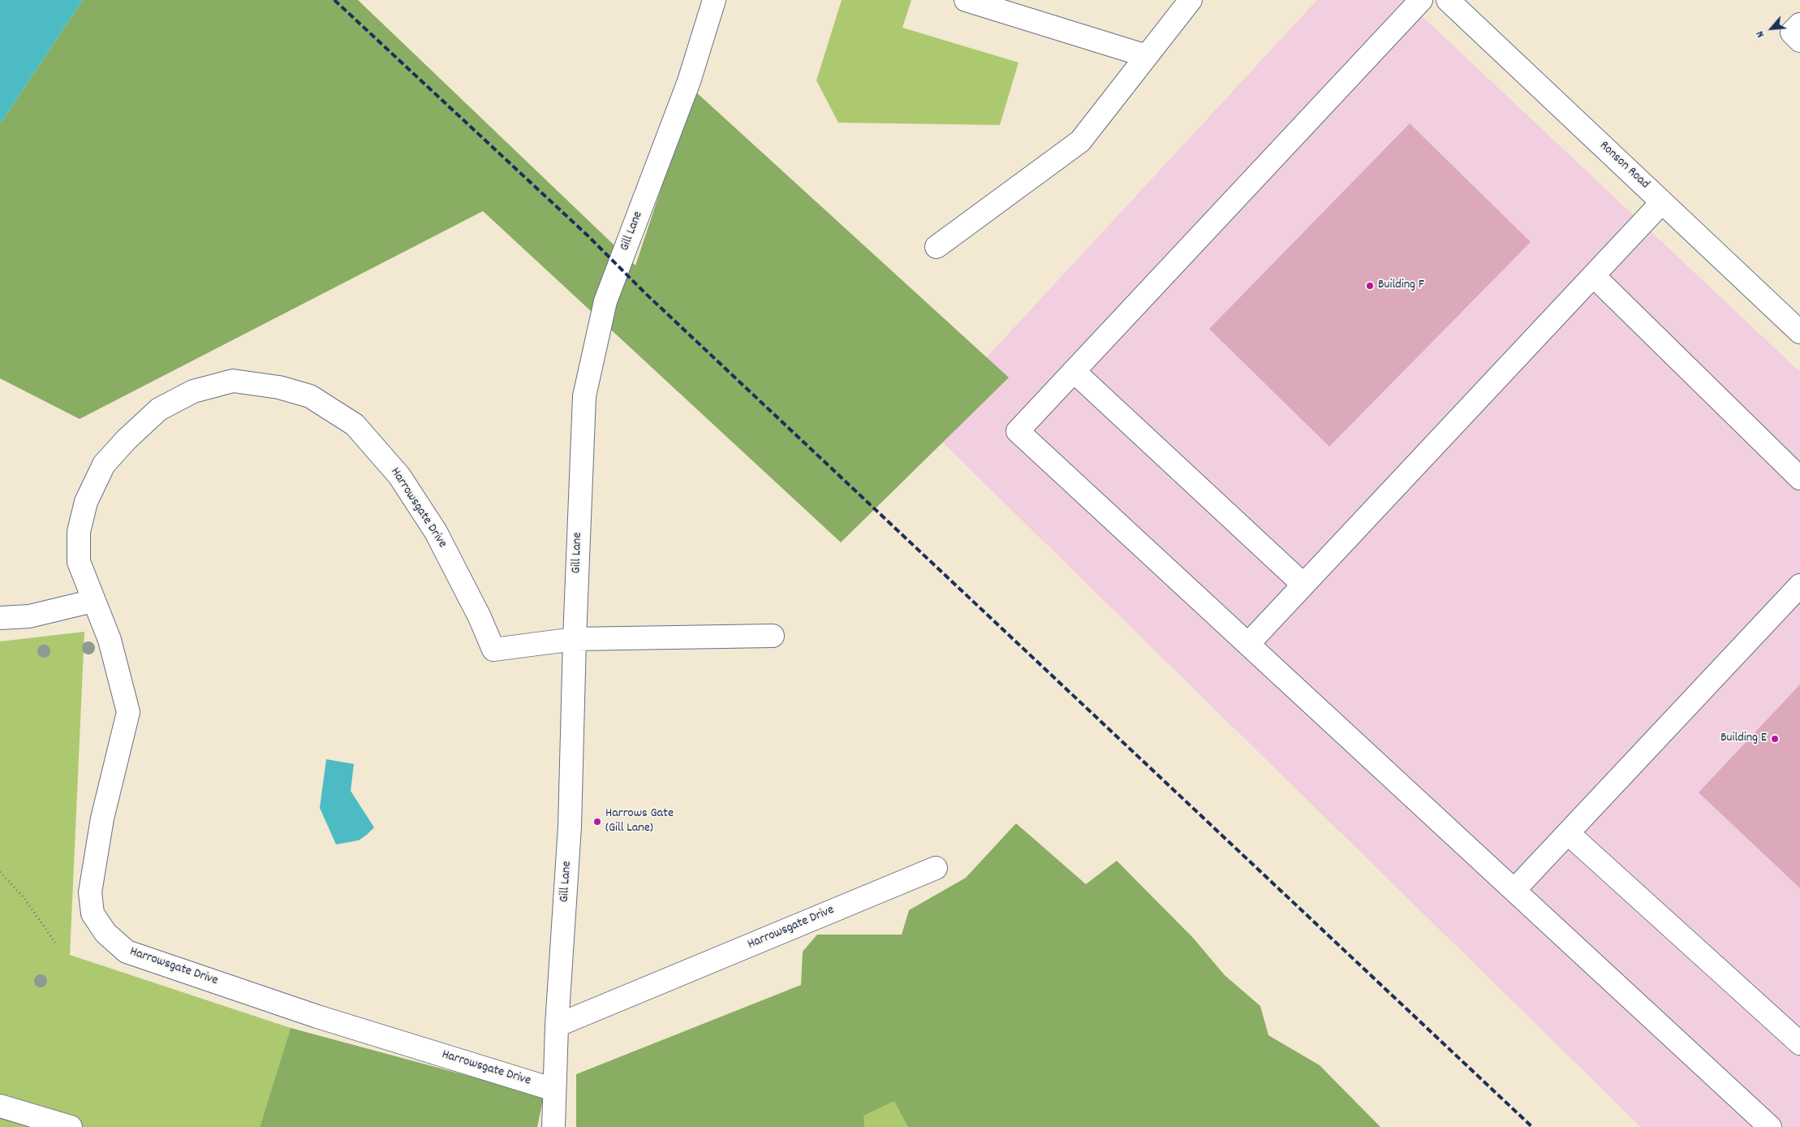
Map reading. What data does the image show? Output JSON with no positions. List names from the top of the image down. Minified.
{"streets":{"street":["Ronson Road","Gill Lane","Harrowsgate Drive"]},"crossings":[["Gill Lane","Harrowsgate Drive"]],"places":["Building F","Building E","Harrows Gate (Gill Lane)"],"north":"bottom left"}
